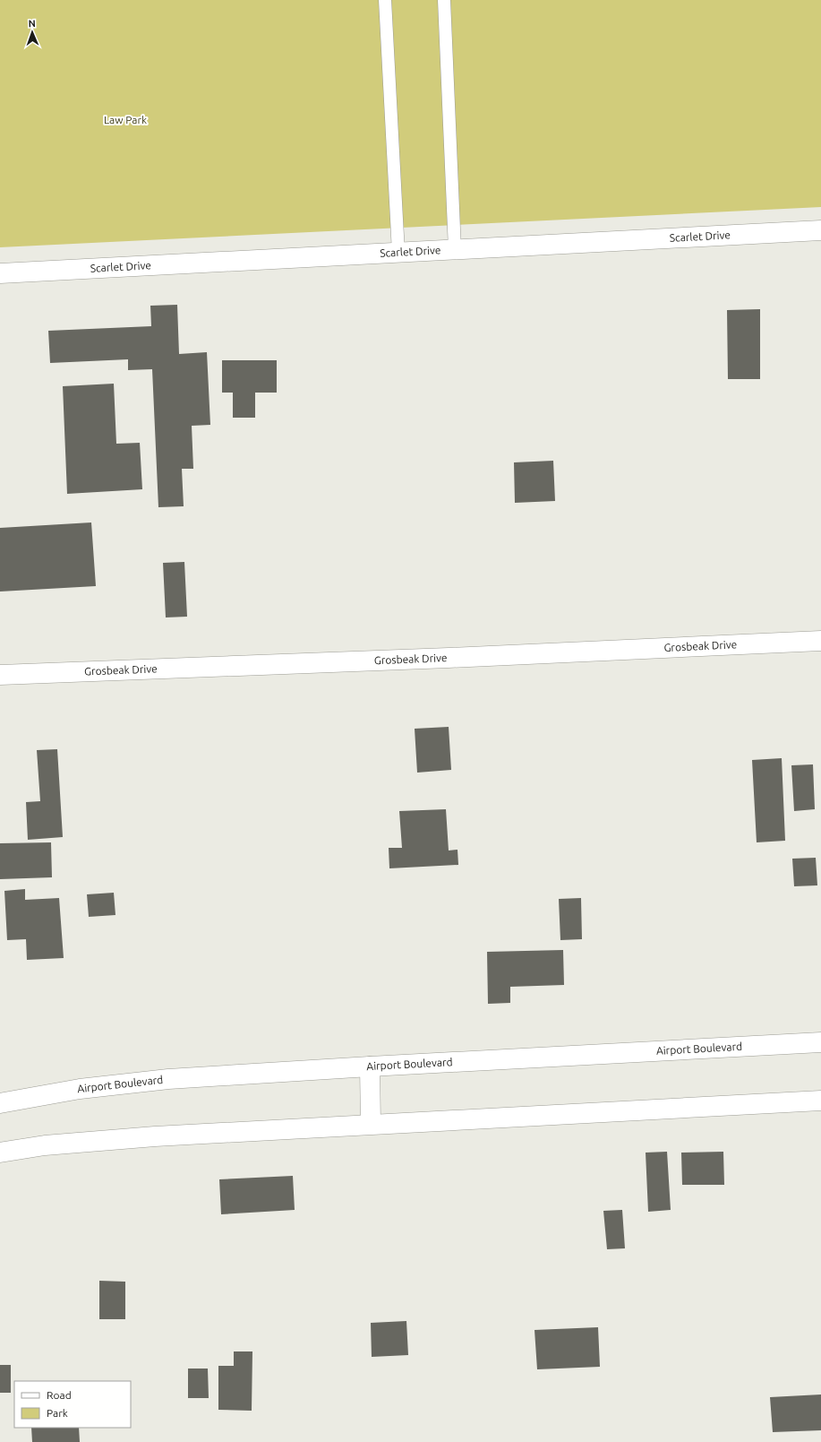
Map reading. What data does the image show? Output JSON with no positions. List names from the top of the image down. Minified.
{"streets":{"main road":["Scarlet Drive","Grosbeak Drive","Airport Boulevard"]},"parks":["Law Park"],"legend":["Road","Park"],"north":"top"}
